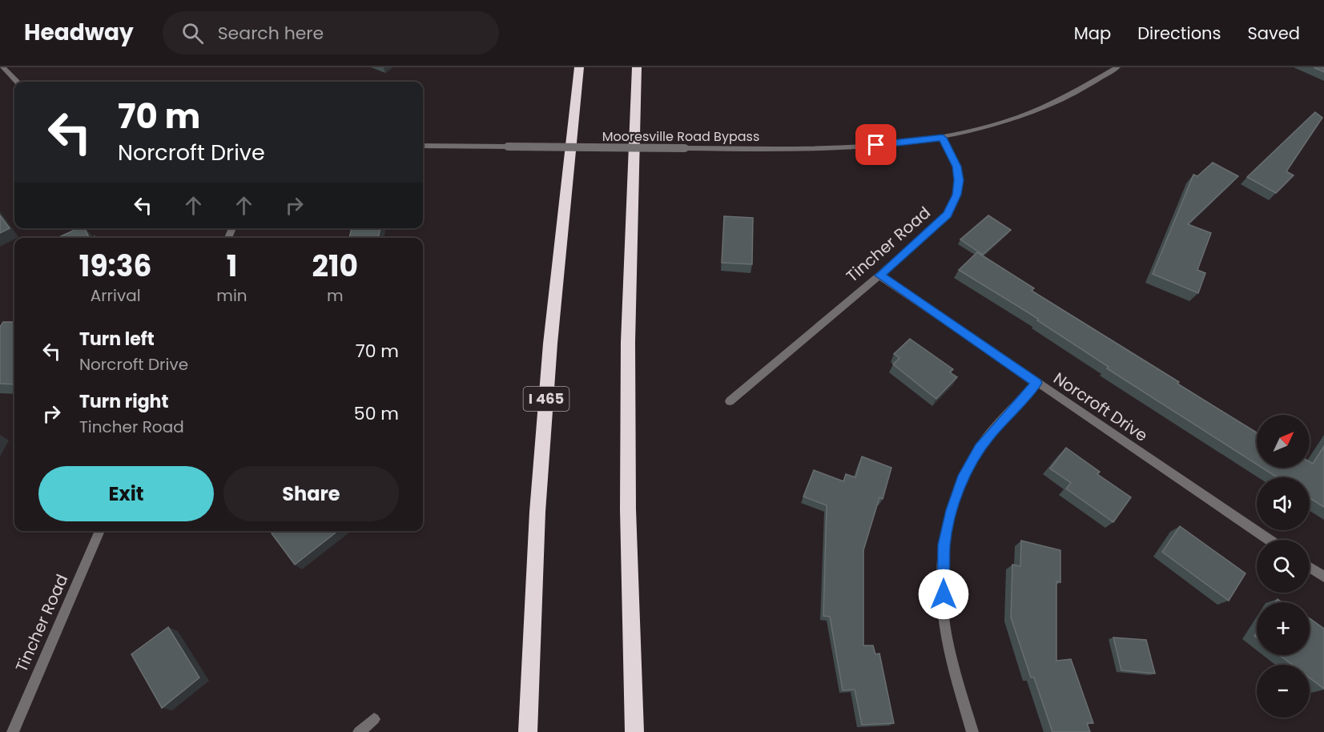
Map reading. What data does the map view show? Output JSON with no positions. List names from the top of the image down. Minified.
{"streets":{"highway":["I 465"],"street":["Mooresville Road Bypass","Tincher Road","Norcroft Drive"]},"crossings":[["Mooresville Road Bypass","Tincher Road"],["Tincher Road","Norcroft Drive"]],"north":"top right","page":{"header":"Headway","search":"Search here","nav":["Map","Directions","Saved"],"turn":["70 m","Norcroft Drive"],"eta":["19:36","Arrival","1","min","210","m"],"list":[{"name":"Turn left","note":"Norcroft Drive","value":"70 m"},{"name":"Turn right","note":"Tincher Road","value":"50 m"}],"map_buttons":["+","−"],"buttons":["Exit","Share"]}}
